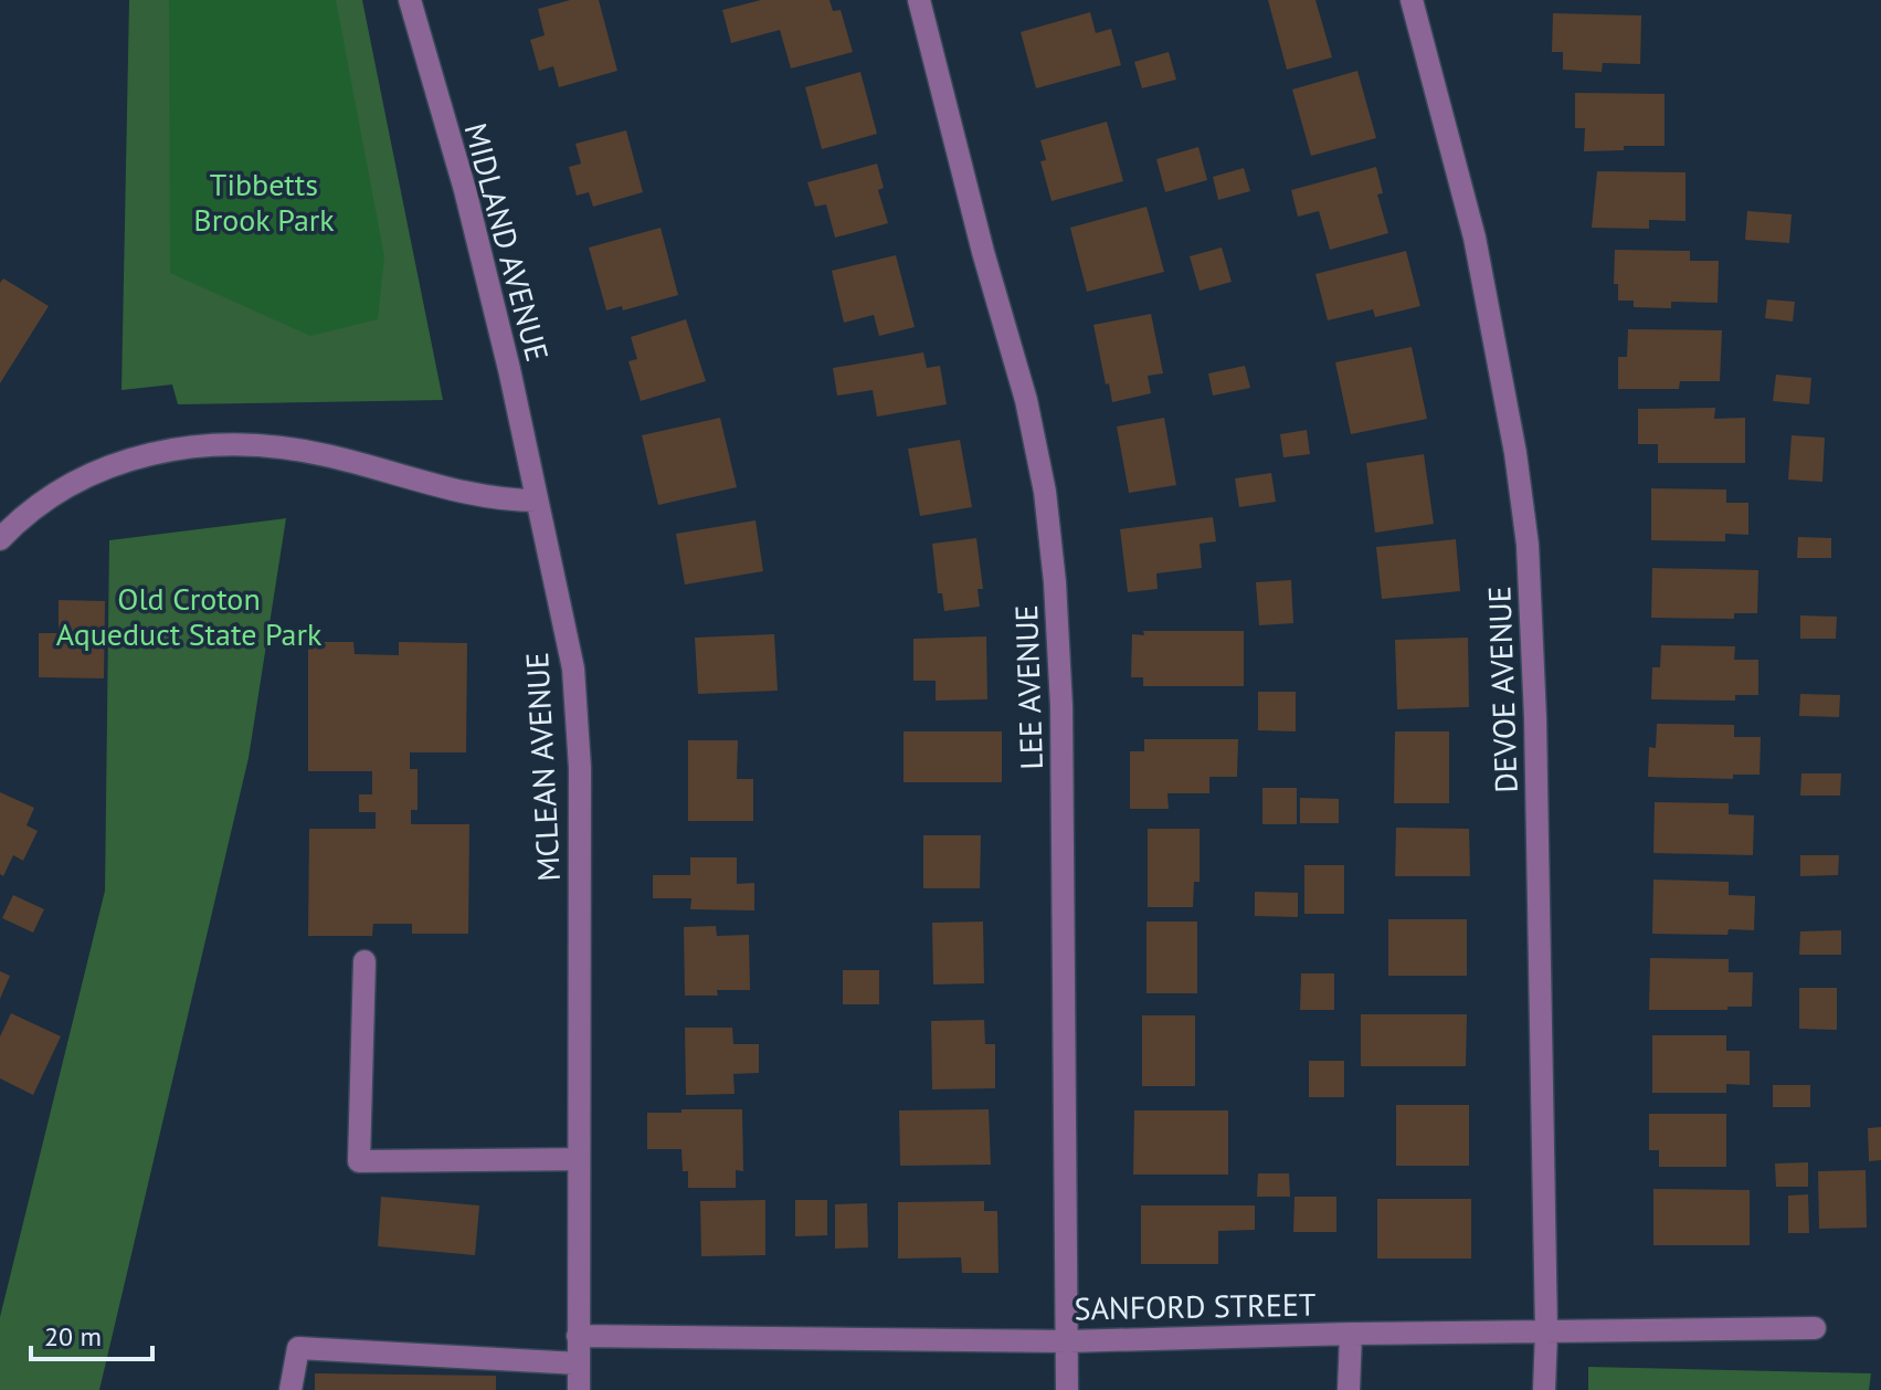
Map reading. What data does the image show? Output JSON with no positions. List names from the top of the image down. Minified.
{"streets":{"street":["MIDLAND AVENUE","LEE AVENUE","DEVOE AVENUE","MCLEAN AVENUE","SANFORD STREET"]},"crossings":[["MIDLAND AVENUE","MCLEAN AVENUE"],["LEE AVENUE","SANFORD STREET"],["DEVOE AVENUE","SANFORD STREET"],["MCLEAN AVENUE","SANFORD STREET"]],"parks":["Tibbetts Brook Park","Old Croton Aqueduct State Park"],"scale_bar":"20 m"}
